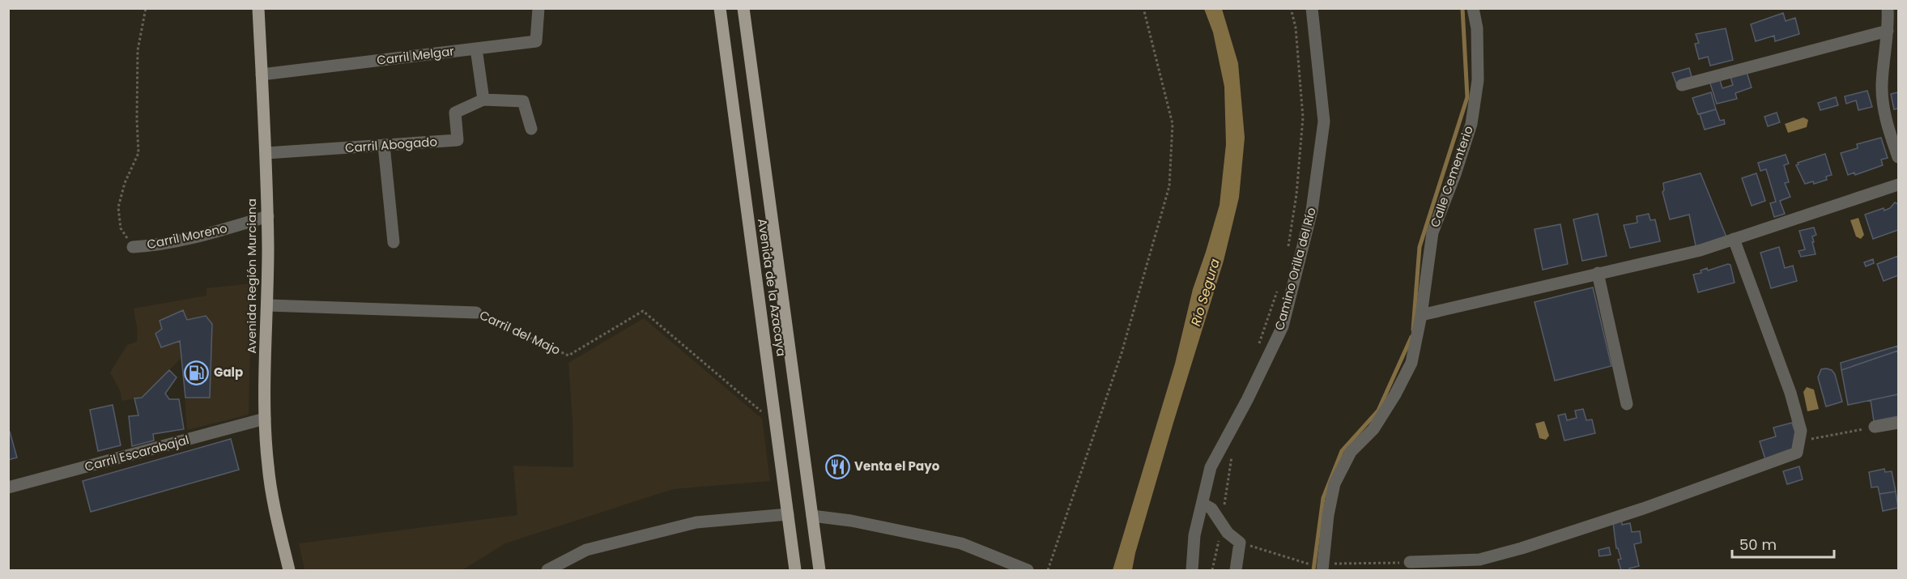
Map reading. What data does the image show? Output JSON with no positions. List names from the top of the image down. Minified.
{"streets":{"main road":["Avenida Región Murciana","Avenida de la Azacaya"],"street":["Carril Melgar","Carril Abogado","Calle Cementerio","Carril Moreno","Camino Orilla del Río","Carril del Majo","Carril Escarabajal"]},"crossings":[["Carril Melgar","Avenida Región Murciana"],["Carril Abogado","Avenida Región Murciana"],["Carril Moreno","Avenida Región Murciana"],["Avenida Región Murciana","Carril del Majo"],["Avenida Región Murciana","Carril Escarabajal"],["Avenida de la Azacaya","Carril del Majo"]],"water":["Río Segura"],"places":{"fuel station":["Galp"],"restaurant":["Venta el Payo"]},"scale_bar":"50 m"}
